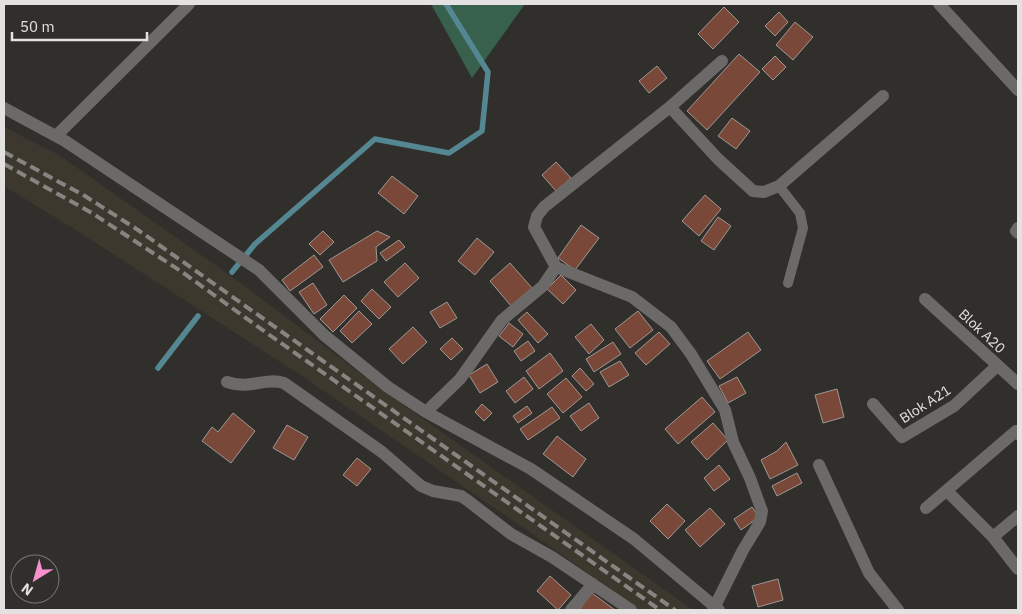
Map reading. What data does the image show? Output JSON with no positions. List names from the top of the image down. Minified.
{"streets":{"street":["Blok A20","Blok A21"]},"crossings":[["Blok A20","Blok A21"]],"scale_bar":"50 m","north":"bottom left"}
